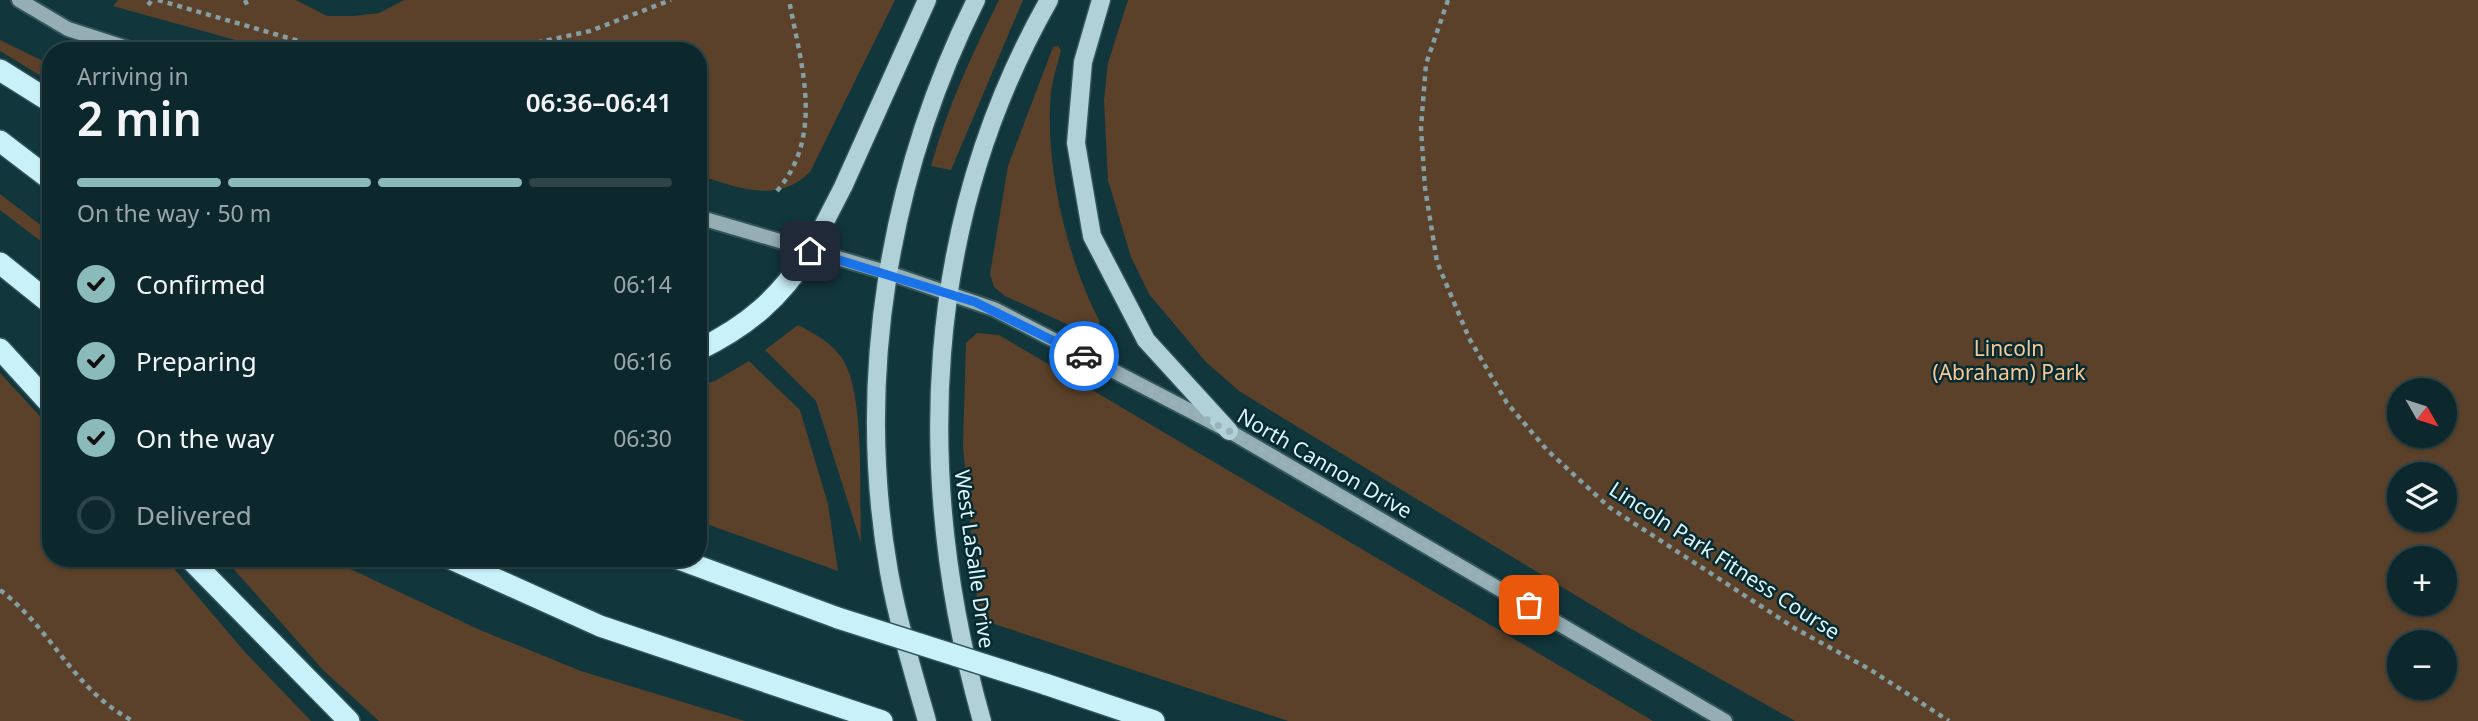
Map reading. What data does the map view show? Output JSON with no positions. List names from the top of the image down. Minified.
{"streets":{"main road":["North Cannon Drive","West LaSalle Drive"],"path":["Lincoln Park Fitness Course"]},"crossings":[["North Cannon Drive","West LaSalle Drive"]],"parks":["Lincoln (Abraham) Park"],"north":"bottom right","page":{"heading":["2 min","Arriving in","06:36–06:41"],"bar":"On the way · 50 m","list":[["Confirmed","06:14"],["Preparing","06:16"],["On the way","06:30"],"Delivered"],"map_buttons":["+","−"]}}
